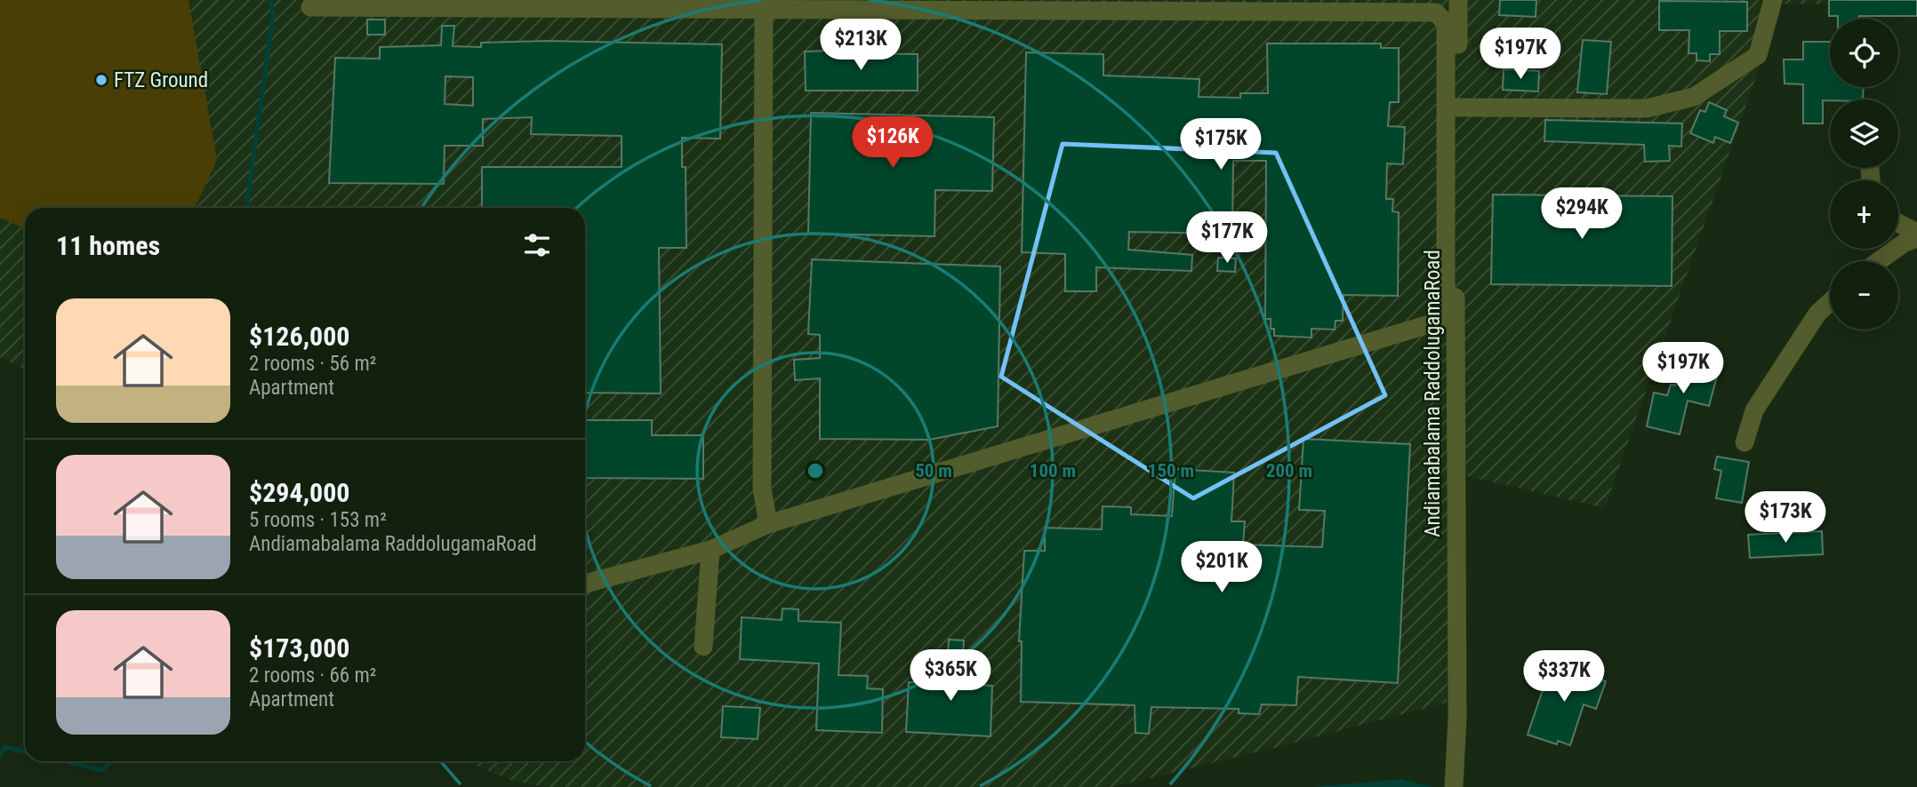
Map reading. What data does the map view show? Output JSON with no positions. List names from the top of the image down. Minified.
{"streets":{"street":["Andiamabalama RaddolugamaRoad"]},"places":["FTZ Ground"],"page":{"map_buttons":["+","−"],"price":["$213K","$197K","$126K","$175K","$294K","$177K","$197K","$173K","$201K","$365K","$337K"],"heading":"11 homes","list":[{"name":"$126,000","note":"2 rooms · 56 m² · Apartment"},{"name":"$294,000","note":"5 rooms · 153 m² · Andiamabalama RaddolugamaRoad"},{"name":"$173,000","note":"2 rooms · 66 m² · Apartment"}]},"rings":["50 m","100 m","150 m","200 m"]}
